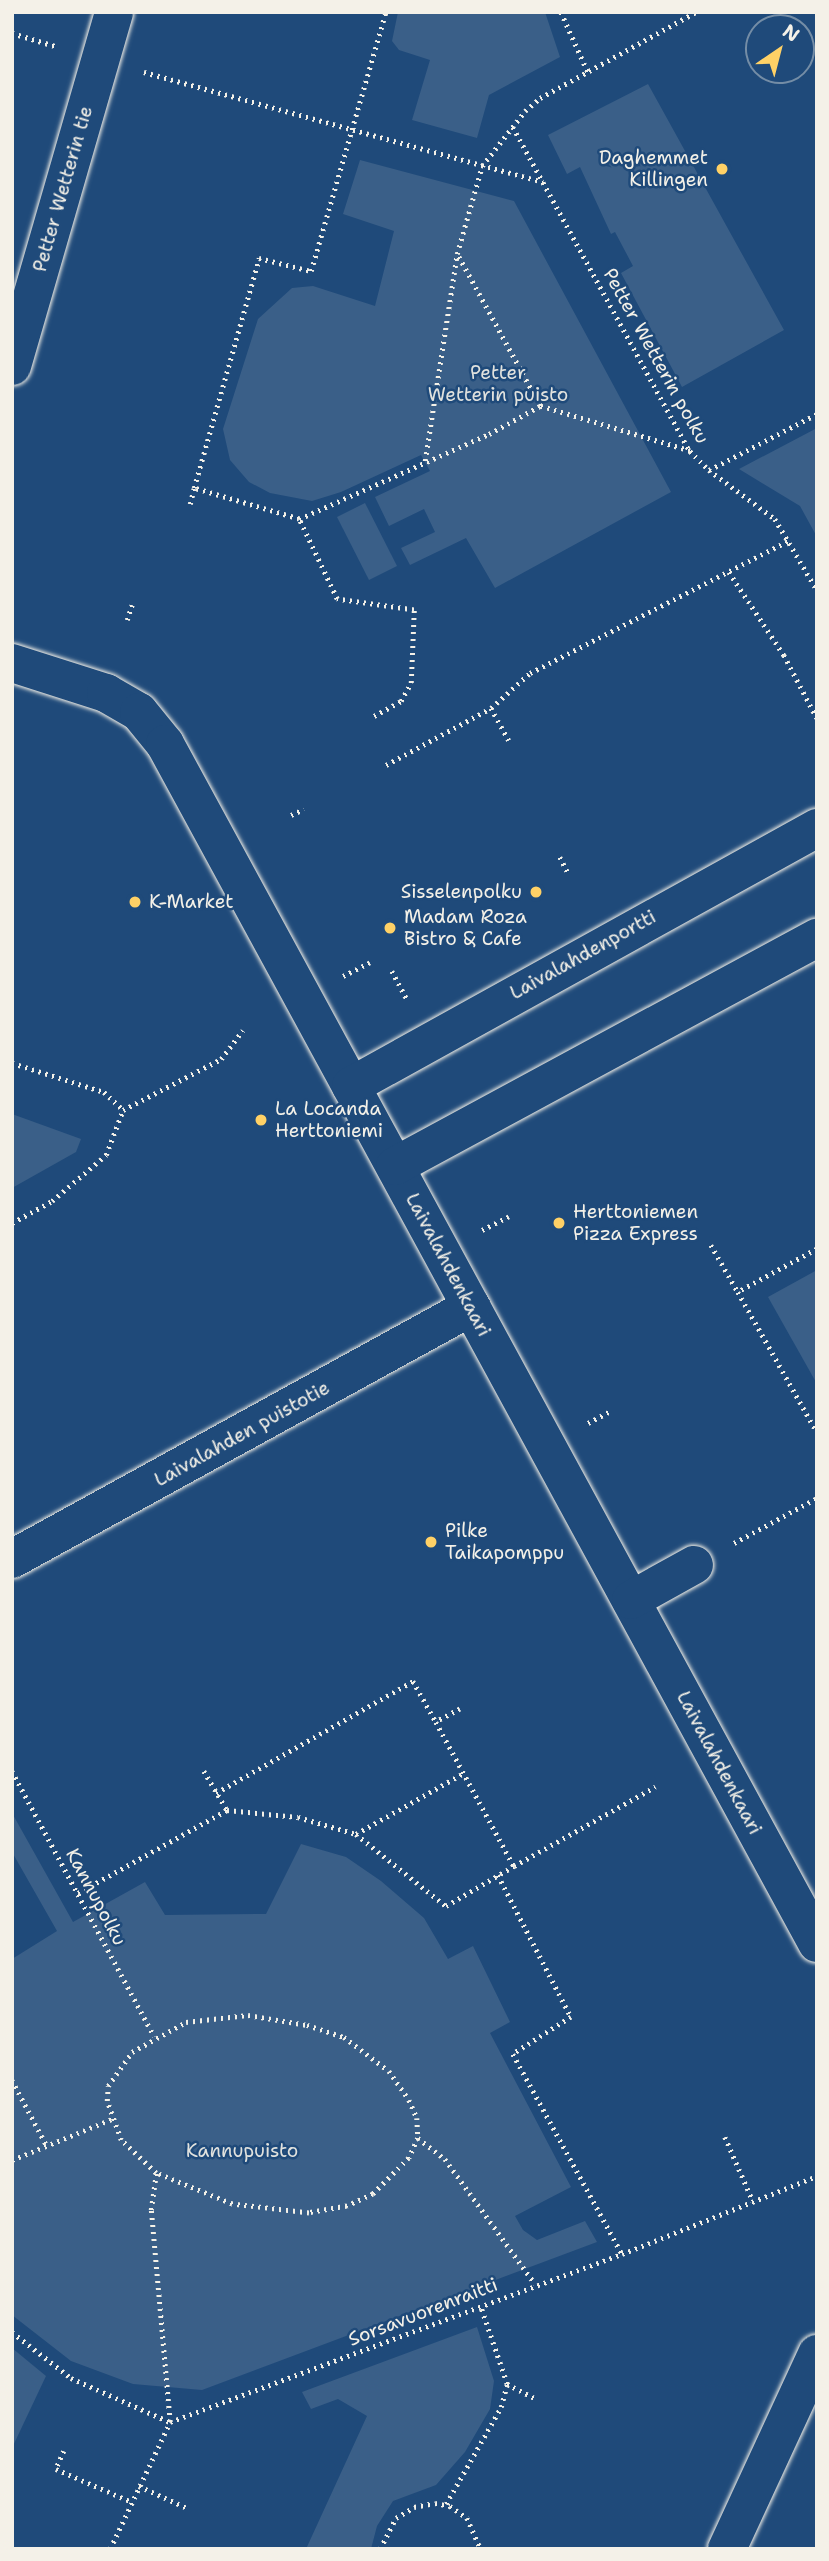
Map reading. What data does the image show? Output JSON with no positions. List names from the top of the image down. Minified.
{"streets":{"street":["Petter Wetterin tie","Laivalahdenportti","Laivalahdenkaari","Laivalahden puistotie"],"path":["Petter Wetterin polku","Kannupolku","Sorsavuorenraitti"]},"crossings":[["Laivalahdenportti","Laivalahdenkaari"],["Laivalahdenkaari","Laivalahden puistotie"]],"parks":["Petter Wetterin puisto","Kannupuisto"],"places":["Daghemmet Killingen","Sisselenpolku","K-Market","Madam Roza Bistro & Cafe","La Locanda Herttoniemi","Herttoniemen Pizza Express","Pilke Taikapomppu"],"north":"top right"}
